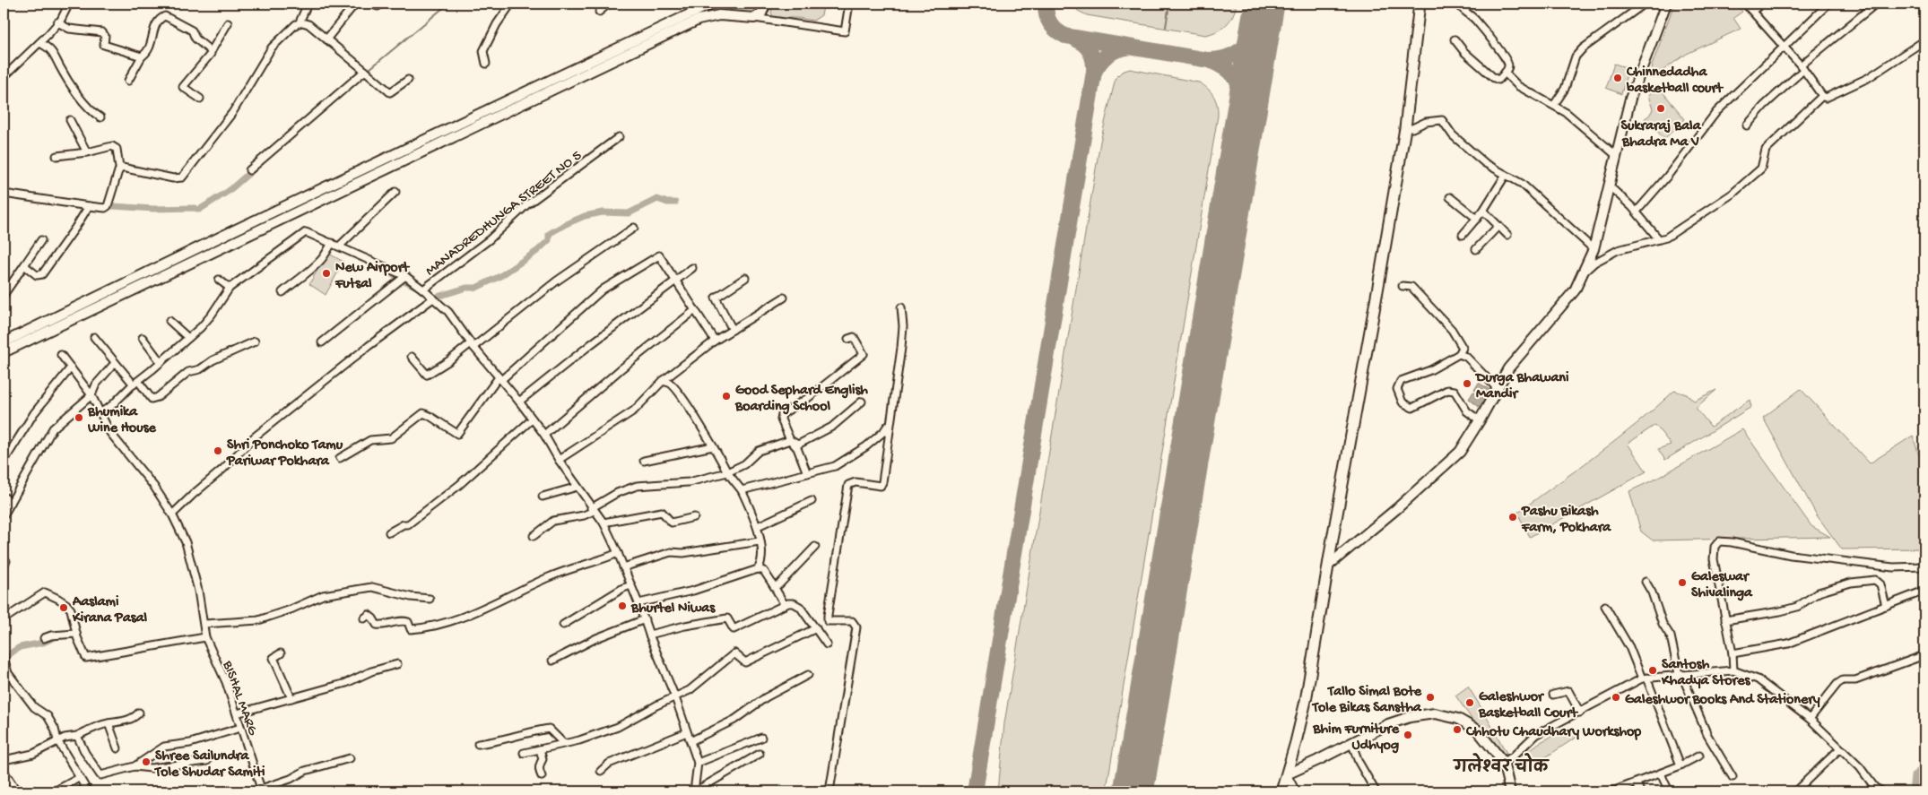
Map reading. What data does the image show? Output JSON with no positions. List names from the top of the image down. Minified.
{"streets":{"street":["MANADREDHUNGA STREET NO 5","BISHAL MARG"]},"districts":["गलेश्वर चोक"],"places":["Chinnedadha basketball court","Sukraraj Bala Bhadra Ma V","New Airport Futsal","Durga Bhawani Mandir","Good Sephard English Boarding School","Bhumika Wine House","Shri Ponchoko Tamu Pariwar Pokhara","Pashu Bikash Farm, Pokhara","Galeswar Shivalinga","Bhurtel Niwas","Aaslami Kirana Pasal","Santosh Khadya Stores","Tallo Simal Bote Tole Bikas Sanstha","Galeshwor Books And Stationery","Galeshwor Basketball Court","Chhotu Chaudhary Workshop","Bhim Furniture Udhyog","Shree Sailundra Tole Shudar Samiti"]}
